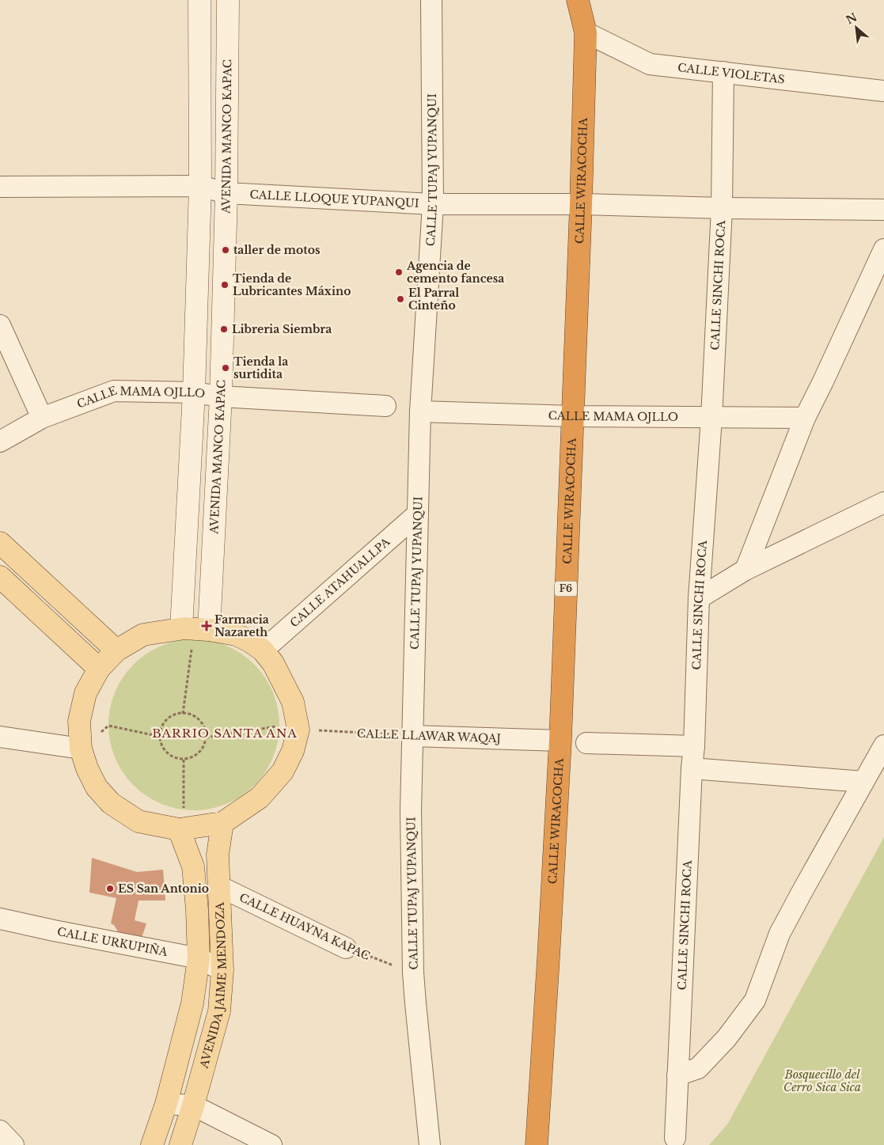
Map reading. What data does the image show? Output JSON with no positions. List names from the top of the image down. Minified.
{"streets":{"highway":["CALLE WIRACOCHA","F6"],"main road":["AVENIDA MANCO KAPAC","AVENIDA JAIME MENDOZA"],"street":["CALLE VIOLETAS","CALLE TUPAJ YUPANQUI","CALLE LLOQUE YUPANQUI","CALLE SINCHI ROCA","CALLE MAMA OJLLO","CALLE ATAHUALLPA","CALLE LLAWAR WAQAJ","CALLE HUAYNA KAPAC","CALLE URKUPIÑA"]},"crossings":[["CALLE VIOLETAS","CALLE WIRACOCHA"],["CALLE VIOLETAS","CALLE SINCHI ROCA"],["AVENIDA MANCO KAPAC","CALLE LLOQUE YUPANQUI"],["AVENIDA MANCO KAPAC","CALLE MAMA OJLLO"],["CALLE TUPAJ YUPANQUI","CALLE LLOQUE YUPANQUI"],["CALLE TUPAJ YUPANQUI","CALLE MAMA OJLLO"],["CALLE TUPAJ YUPANQUI","CALLE ATAHUALLPA"],["CALLE TUPAJ YUPANQUI","CALLE LLAWAR WAQAJ"],["CALLE TUPAJ YUPANQUI","CALLE HUAYNA KAPAC"],["CALLE WIRACOCHA","CALLE LLOQUE YUPANQUI"],["CALLE WIRACOCHA","CALLE MAMA OJLLO"],["CALLE WIRACOCHA","CALLE LLAWAR WAQAJ"],["CALLE LLOQUE YUPANQUI","CALLE SINCHI ROCA"],["CALLE SINCHI ROCA","CALLE MAMA OJLLO"],["CALLE HUAYNA KAPAC","AVENIDA JAIME MENDOZA"],["CALLE URKUPIÑA","AVENIDA JAIME MENDOZA"]],"districts":["BARRIO SANTA ANA"],"parks":["Bosquecillo del Cerro Sica Sica"],"places":{"other":["taller de motos","Agencia de cemento fancesa","Tienda de Lubricantes Máxino","El Parral Cinteño","Libreria Siembra","Tienda la surtidita","ES San Antonio"],"health":["Farmacia Nazareth"]},"north":"top left"}
